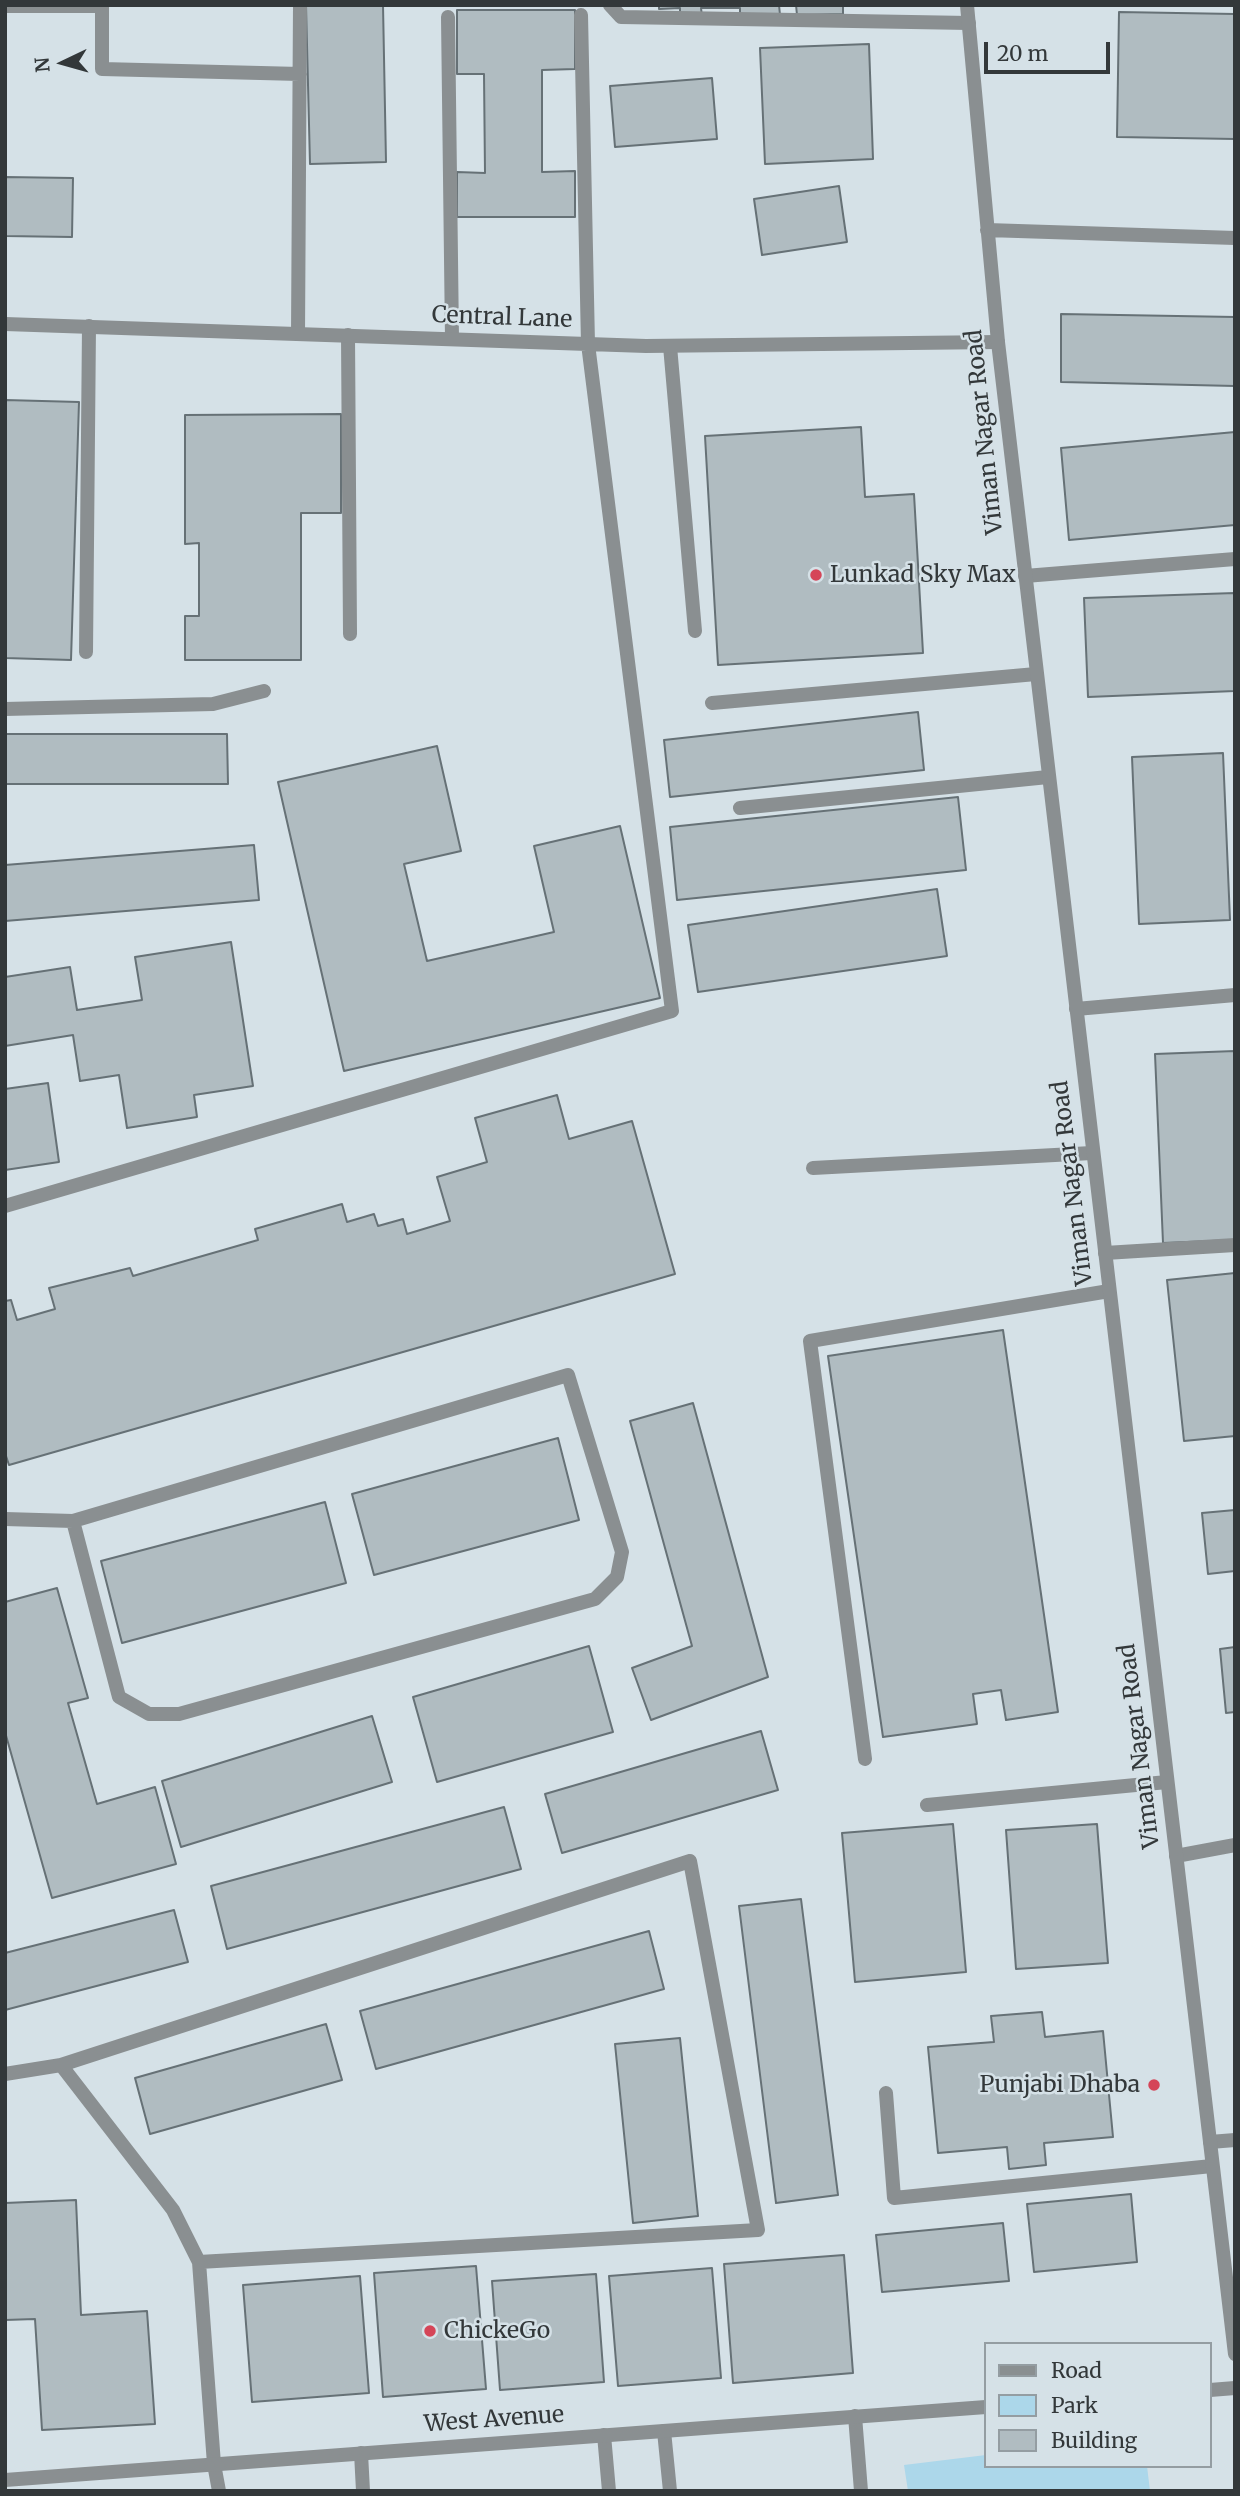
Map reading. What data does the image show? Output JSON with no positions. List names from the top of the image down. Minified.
{"streets":{"street":["Central Lane","Viman Nagar Road","West Avenue"]},"crossings":[["Central Lane","Viman Nagar Road"]],"places":["Lunkad Sky Max","Punjabi Dhaba","ChickeGo"],"legend":["Road","Park","Building"],"scale_bar":"20 m","north":"left"}
